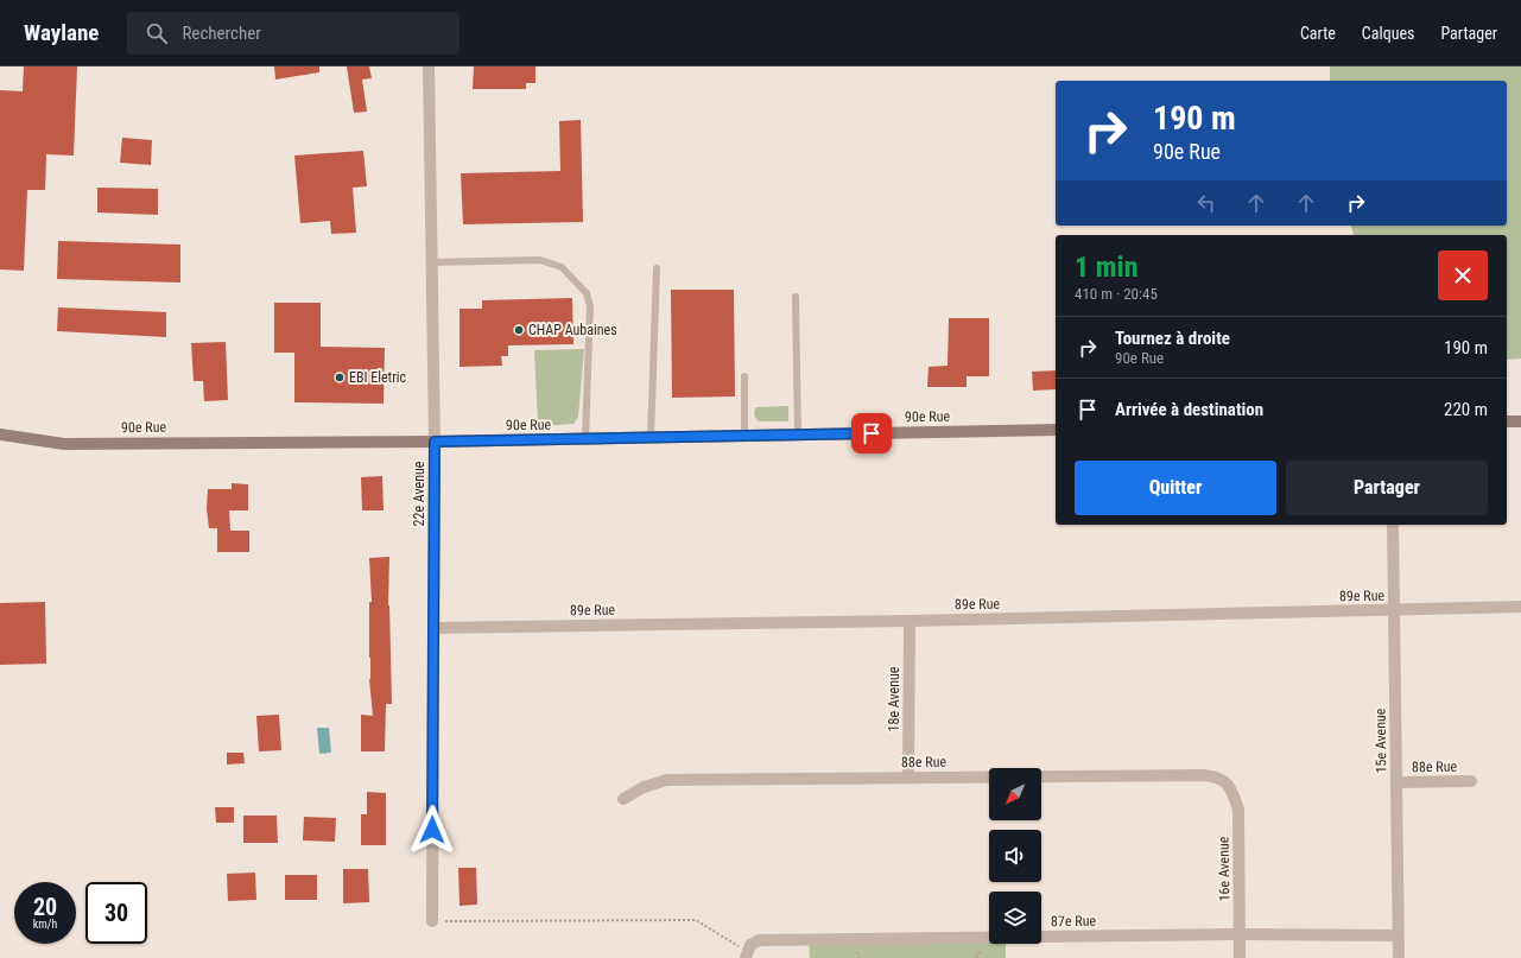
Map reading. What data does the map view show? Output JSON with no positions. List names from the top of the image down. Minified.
{"streets":{"street":["90e Rue","22e Avenue","89e Rue","18e Avenue","15e Avenue","88e Rue","16e Avenue","87e Rue"]},"crossings":[["90e Rue","22e Avenue"],["22e Avenue","89e Rue"],["89e Rue","18e Avenue"],["89e Rue","15e Avenue"],["18e Avenue","88e Rue"],["15e Avenue","88e Rue"],["15e Avenue","87e Rue"],["88e Rue","16e Avenue"],["16e Avenue","87e Rue"]],"places":["CHAP Aubaines","EBI Eletric"],"north":"bottom left","page":{"header":"Waylane","search":"Rechercher","nav":["Carte","Calques","Partager"],"turn":["190 m","90e Rue"],"heading":["1 min","410 m · 20:45"],"list":[{"name":"Tournez à droite","note":"90e Rue","value":"190 m"},{"name":"Arrivée à destination","value":"220 m"}],"buttons":["Quitter","Partager"],"speed":"20 km/h","limit":"30"}}
